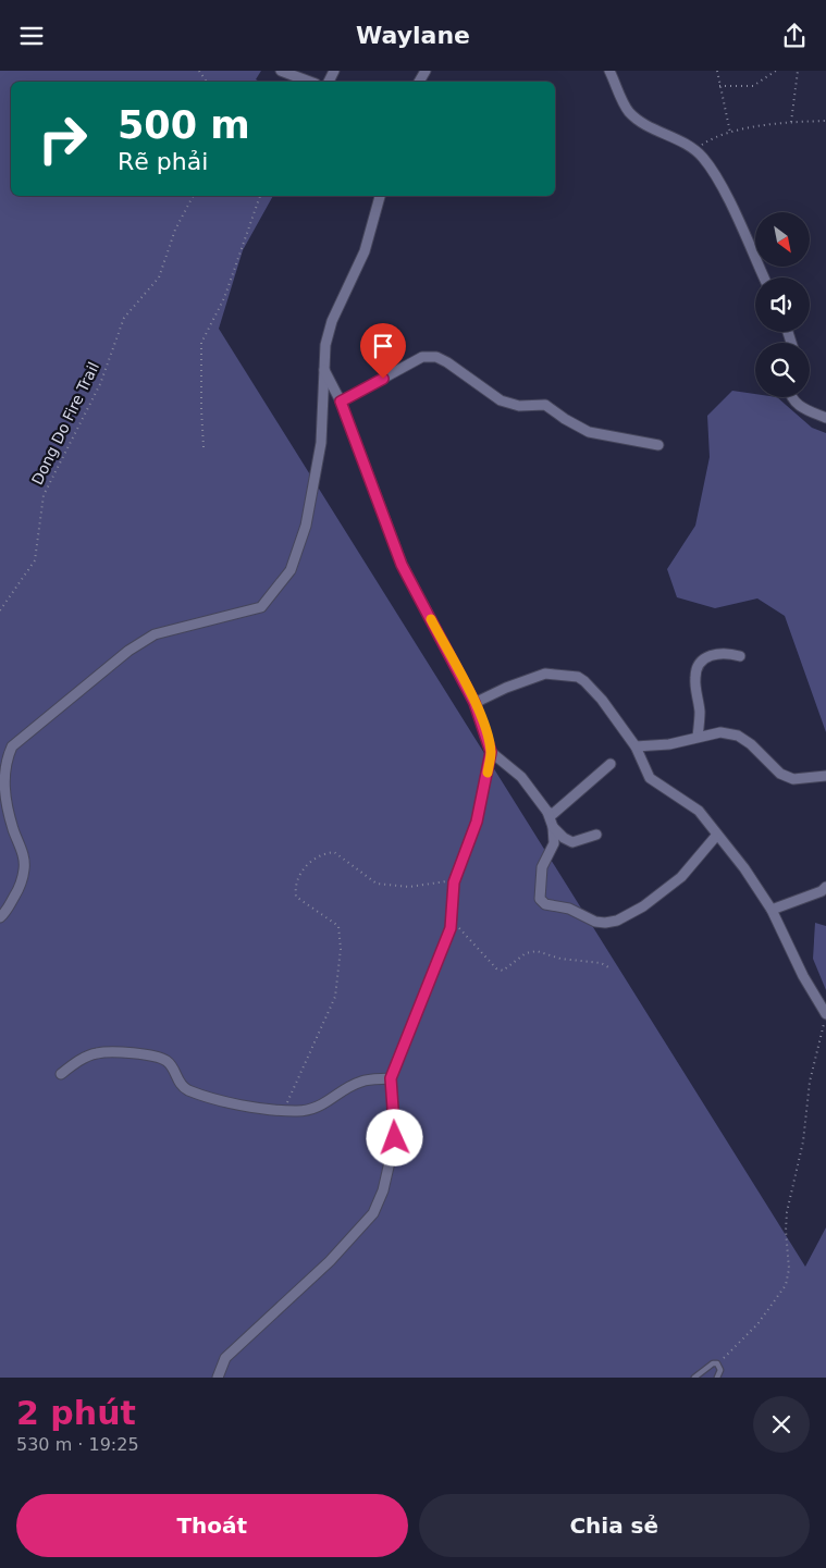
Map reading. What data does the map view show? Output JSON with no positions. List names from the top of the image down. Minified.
{"streets":{"path":["Dong Do Fire Trail"]},"north":"bottom right","page":{"header":"Waylane","turn":["500 m","Rẽ phải"],"heading":["2 phút","530 m · 19:25"],"buttons":["Thoát","Chia sẻ"]}}
